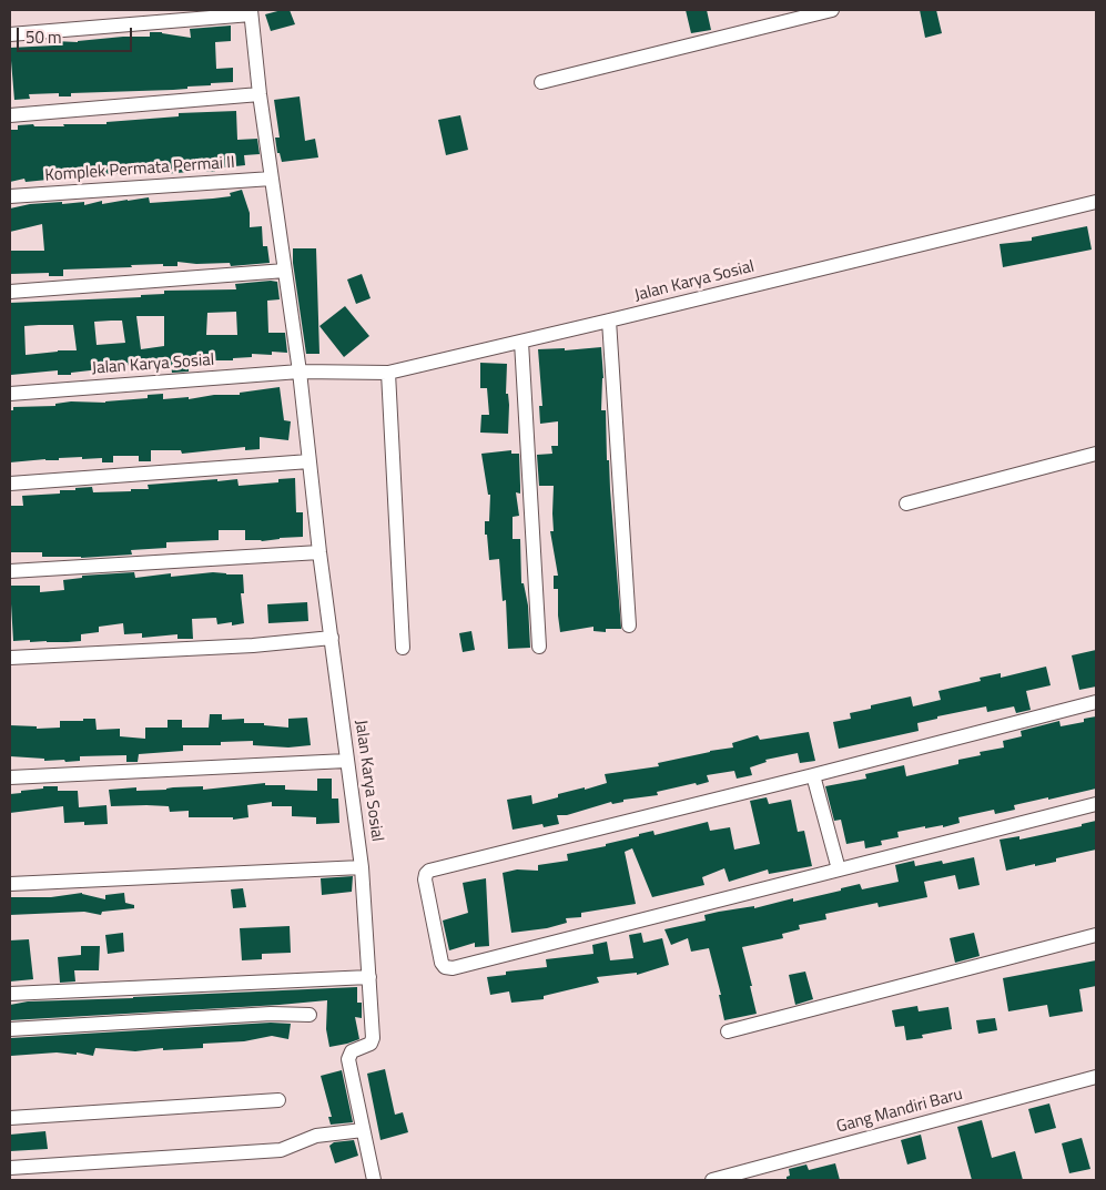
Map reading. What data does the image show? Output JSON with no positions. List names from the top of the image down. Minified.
{"streets":{"street":["Komplek Permata Permai II","Jalan Karya Sosial","Gang Mandiri Baru"]},"scale_bar":"50 m"}
